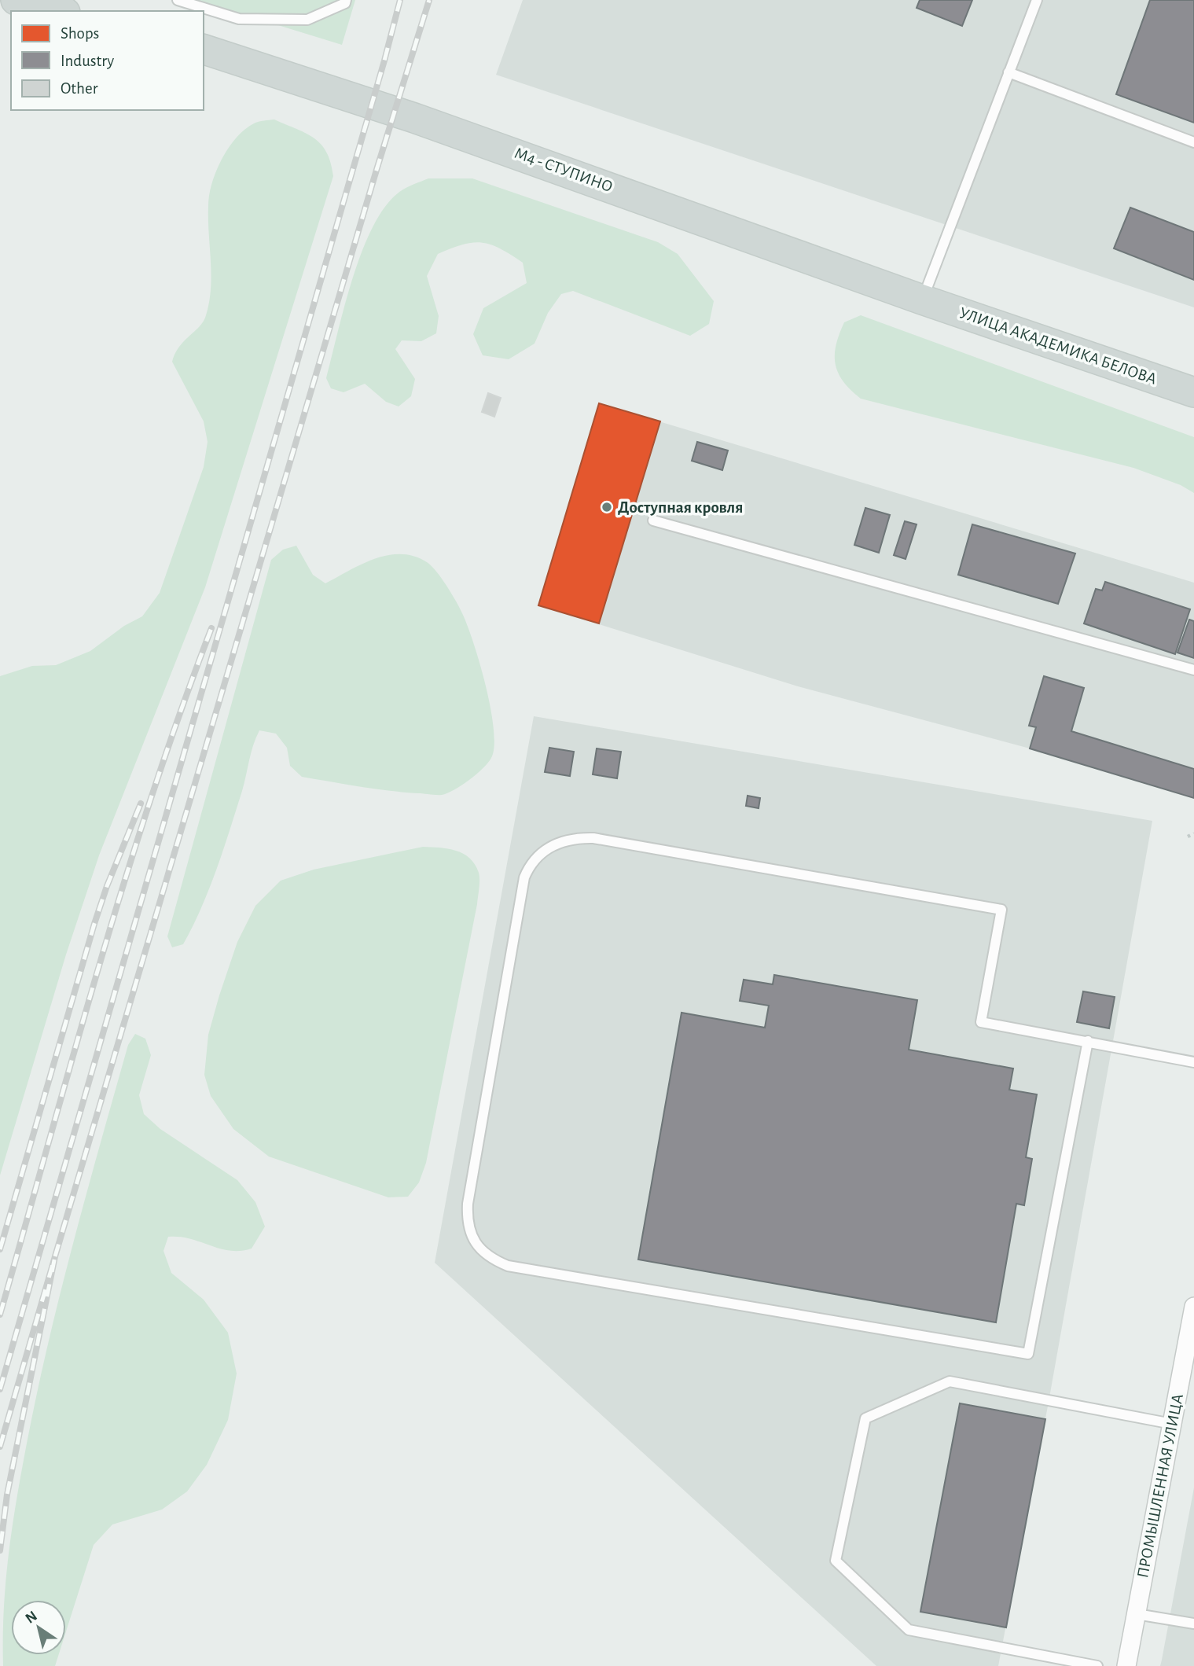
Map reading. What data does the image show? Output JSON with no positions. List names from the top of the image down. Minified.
{"streets":{"main road":["М4 - СТУПИНО","УЛИЦА АКАДЕМИКА БЕЛОВА"],"street":["ПРОМЫШЛЕННАЯ УЛИЦА"]},"crossings":[["М4 - СТУПИНО","УЛИЦА АКАДЕМИКА БЕЛОВА"]],"places":["Доступная кровля"],"legend":["Shops","Industry","Other"],"north":"top left"}
